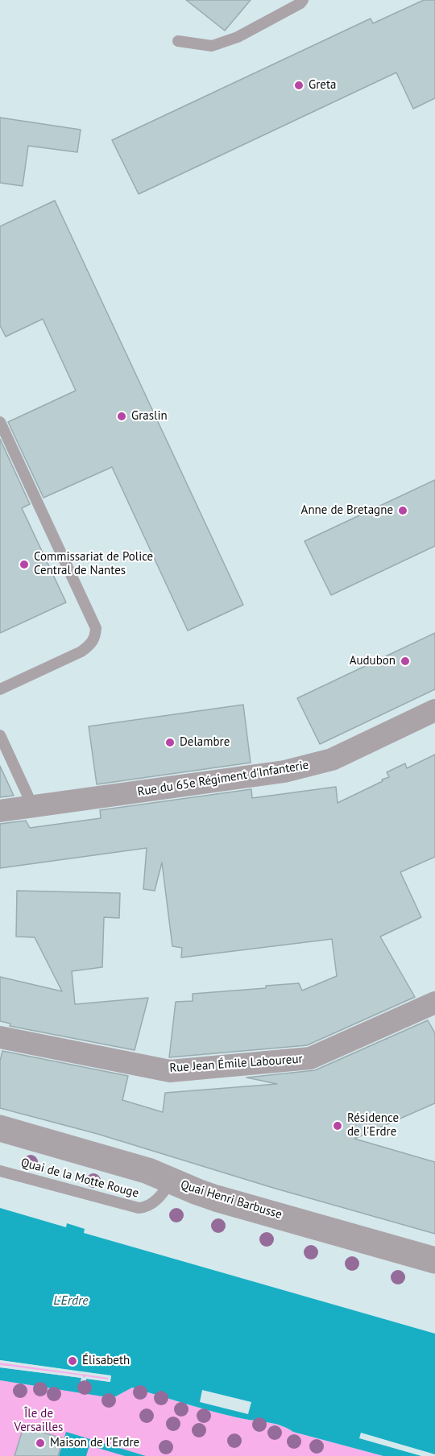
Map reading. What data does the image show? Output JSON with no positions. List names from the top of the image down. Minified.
{"streets":{"street":["Rue du 65e Régiment d'Infanterie","Rue Jean Émile Laboureur","Quai Henri Barbusse"],"lane":["Quai de la Motte Rouge"]},"crossings":[["Quai de la Motte Rouge","Quai Henri Barbusse"]],"water":["L'Erdre"],"parks":["Île de Versailles"],"places":["Greta","Graslin","Anne de Bretagne","Commissariat de Police Central de Nantes","Audubon","Delambre","Résidence de l'Erdre","Élisabeth","Maison de l'Erdre"]}
